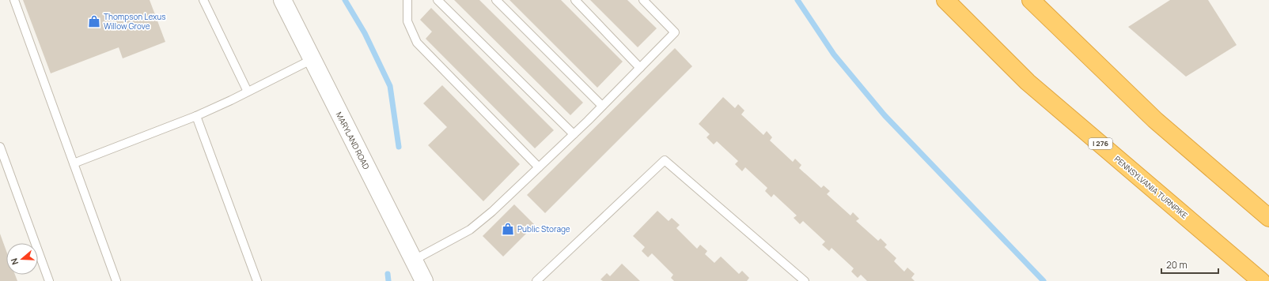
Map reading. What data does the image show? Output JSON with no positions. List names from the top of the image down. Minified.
{"streets":{"highway":["I 276","PENNSYLVANIA TURNPIKE"],"street":["MARYLAND ROAD"]},"places":{"shop":["Thompson Lexus Willow Grove","Public Storage"]},"scale_bar":"20 m","north":"left"}
